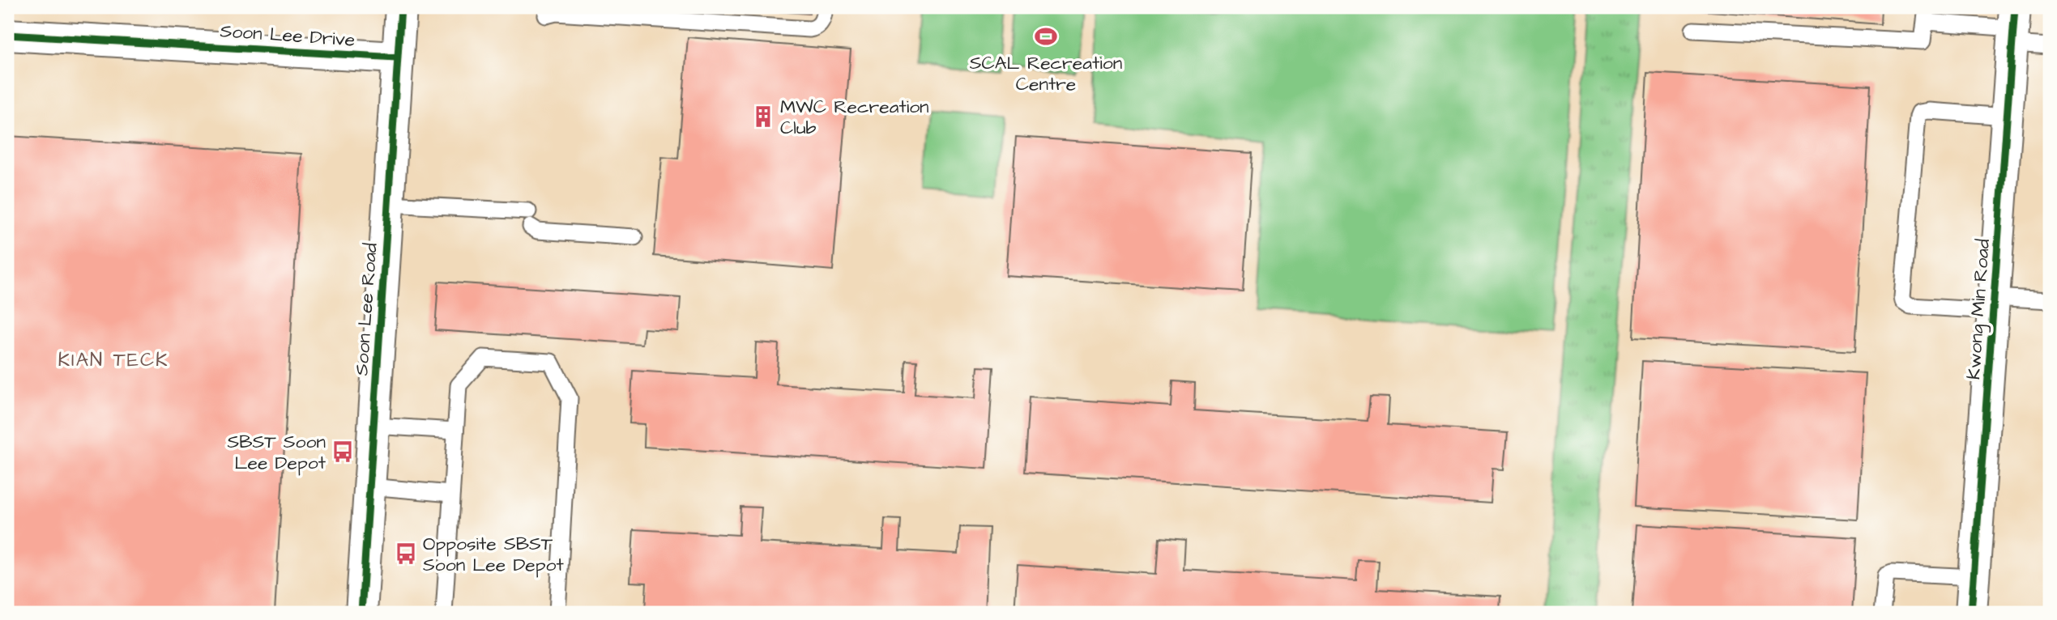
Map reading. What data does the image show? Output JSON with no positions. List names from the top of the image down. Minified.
{"streets":{"street":["Soon Lee Drive","Soon Lee Road","Kwong Min Road"]},"crossings":[["Soon Lee Drive","Soon Lee Road"]],"districts":["KIAN TECK"],"places":{"sports":["SCAL Recreation Centre"],"building":["MWC Recreation Club"],"bus stop":["SBST Soon Lee Depot","Opposite SBST Soon Lee Depot"]}}
